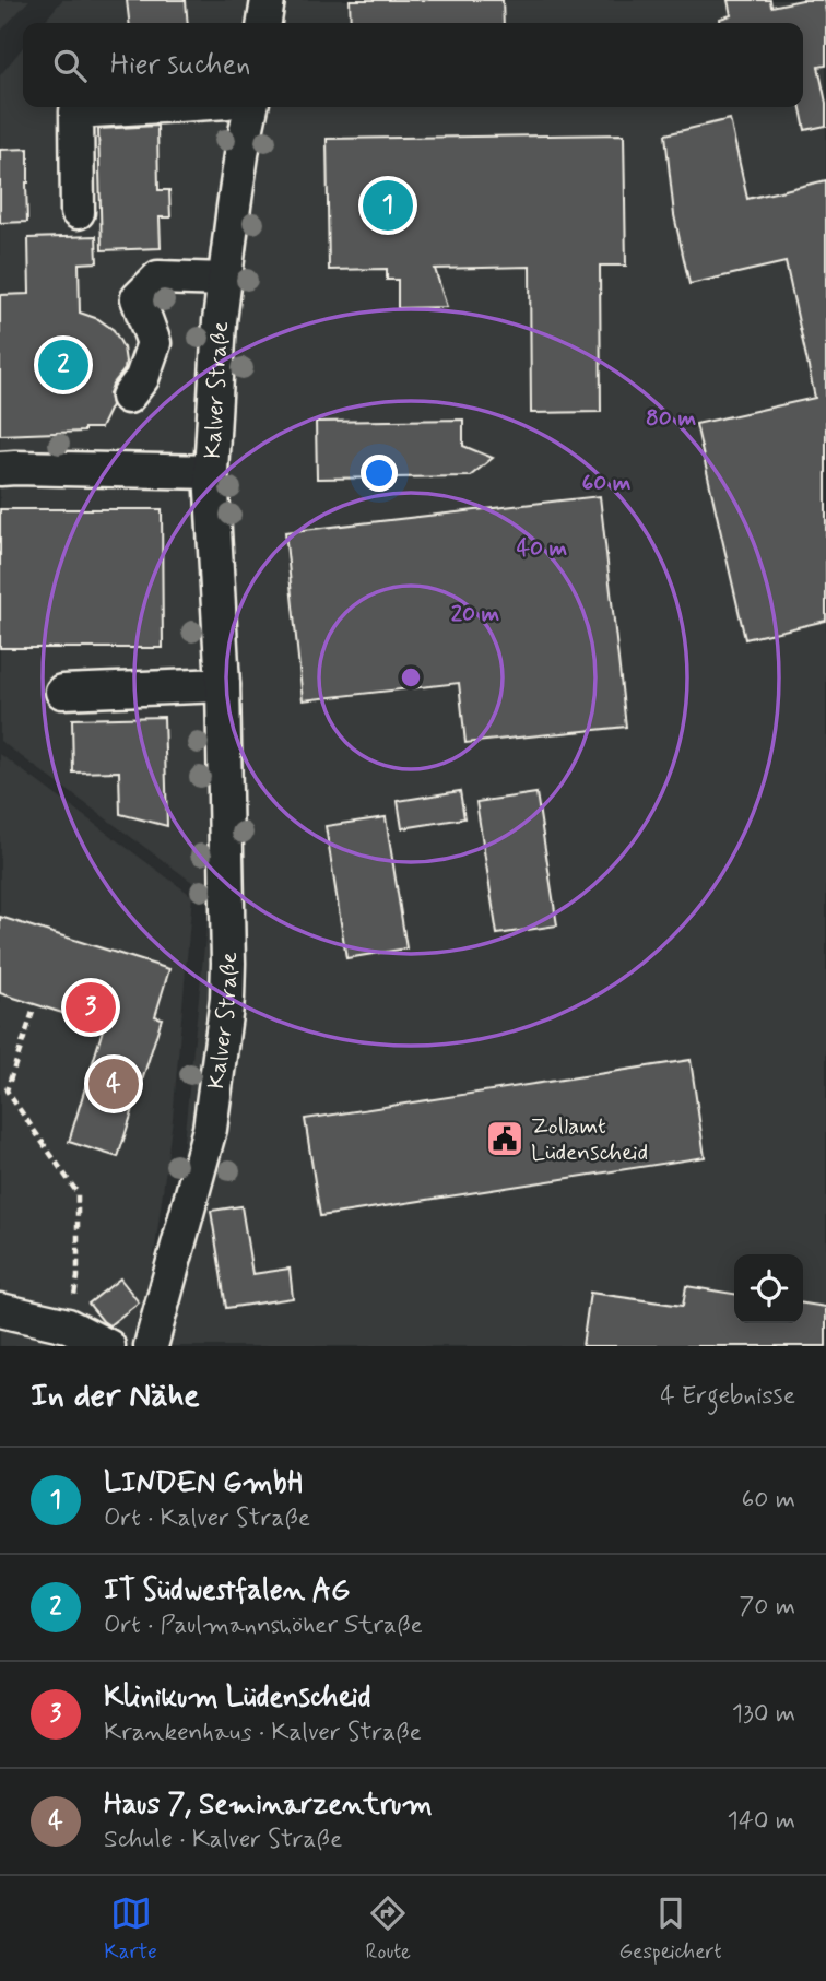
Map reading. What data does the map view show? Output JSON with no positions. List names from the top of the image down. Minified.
{"streets":{"street":["Kalver Straße"]},"places":{"public building":["Zollamt Lüdenscheid"]},"page":{"search":"Hier suchen","pins":["1","2","3","4"],"heading":["In der Nähe","4 Ergebnisse"],"list":[{"mark":"1","name":"LINDEN GmbH","note":"Ort · Kalver Straße","value":"60 m"},{"mark":"2","name":"IT Südwestfalen AG","note":"Ort · Paulmannshöher Straße","value":"70 m"},{"mark":"3","name":"Klinikum Lüdenscheid","note":"Krankenhaus · Kalver Straße","value":"130 m"},{"mark":"4","name":"Haus 7, Seminarzentrum","note":"Schule · Kalver Straße","value":"140 m"}],"nav":["Karte","Route","Gespeichert"]},"rings":["80 m","60 m","40 m","20 m"]}
